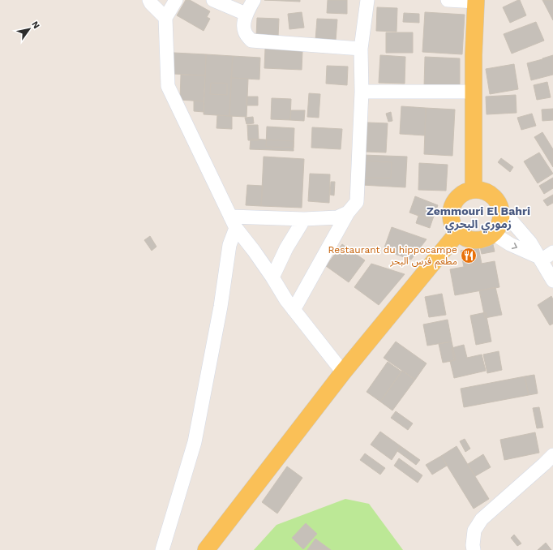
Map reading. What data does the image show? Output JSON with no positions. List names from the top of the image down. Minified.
{"districts":["Zemmouri El Bahri زموري البحري"],"places":{"restaurant":["Restaurant du hippocampe مطعم فرس البحر"]},"north":"top right"}
